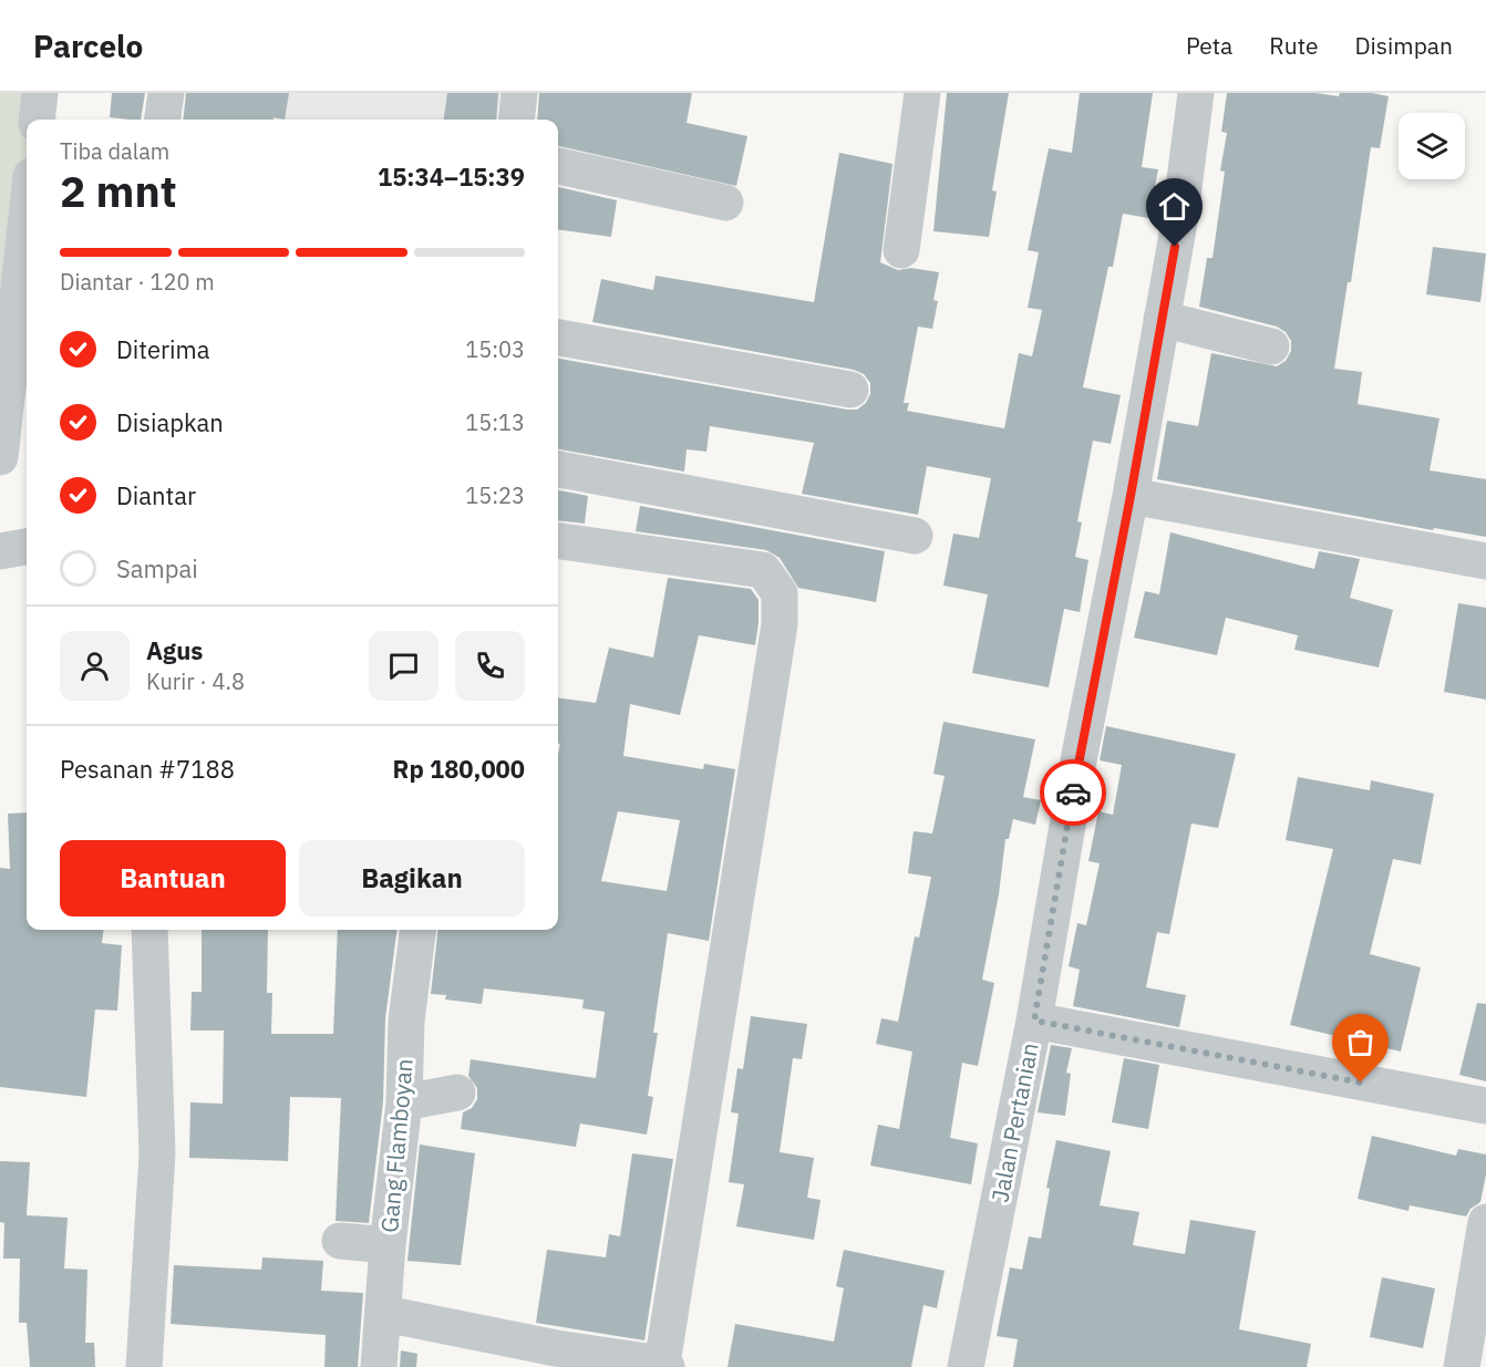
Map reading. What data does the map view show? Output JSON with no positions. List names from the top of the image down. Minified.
{"streets":{"street":["Jalan Pertanian","Gang Flamboyan"]},"page":{"header":"Parcelo","nav":["Peta","Rute","Disimpan"],"heading":["2 mnt","Tiba dalam","15:34–15:39"],"panel":["Agus","Kurir · 4.8","Pesanan #7188","Rp 180,000"],"bar":"Diantar · 120 m","list":[["Diterima","15:03"],["Disiapkan","15:13"],["Diantar","15:23"],"Sampai"],"buttons":["Bantuan","Bagikan"]}}
